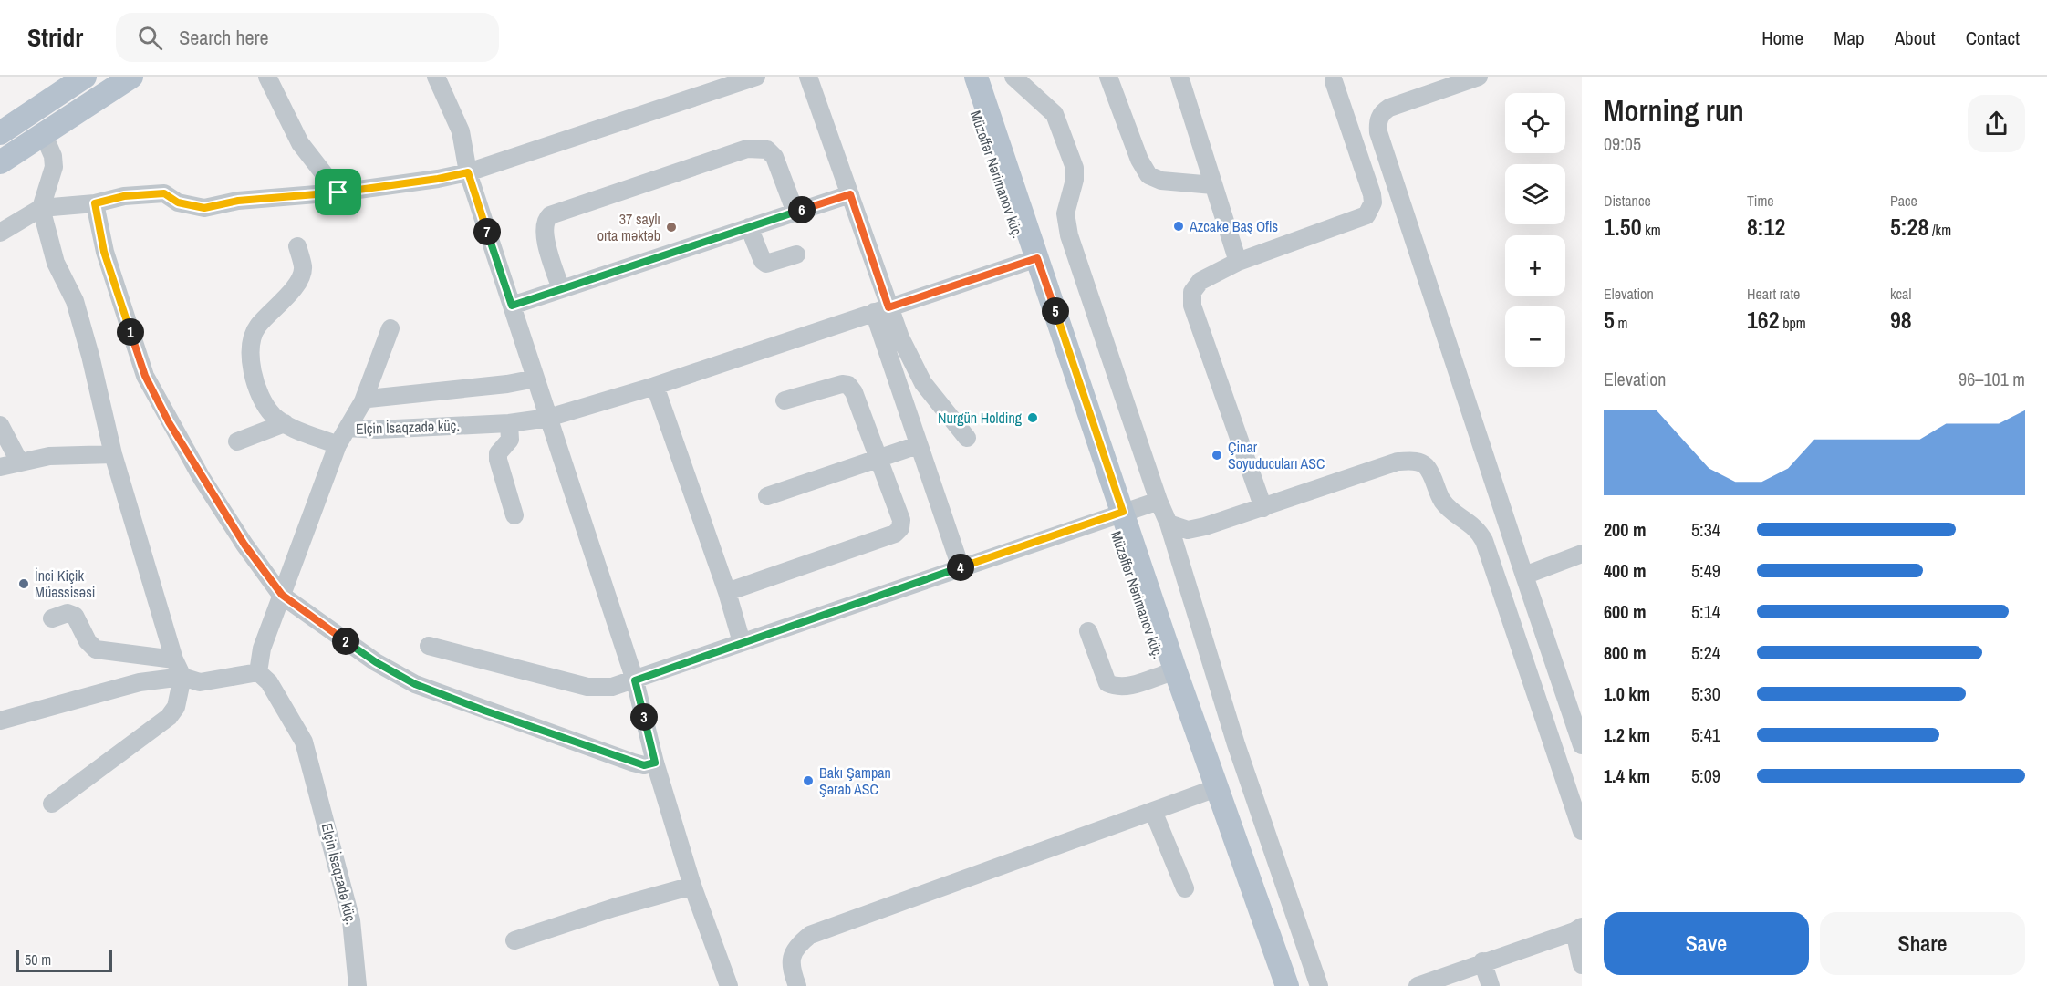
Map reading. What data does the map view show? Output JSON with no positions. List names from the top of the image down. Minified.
{"streets":{"main road":["Müzəffər Nərimanov küç."],"street":["Elçin İsaqzadə küç."]},"crossings":[["Müzəffər Nərimanov küç.","Elçin İsaqzadə küç."]],"places":["Azcake Baş Ofis","37 saylı orta məktəb","Nurgün Holding","Çinar Soyuducuları ASC","İnci Kiçik Müəssisəsi","Bakı Şampan Şərab ASC"],"scale_bar":"50 m","page":{"header":"Stridr","search":"Search here","nav":["Home","Map","About","Contact"],"heading":["Morning run","09:05"],"map_buttons":["+","−"],"stats":[["Distance","1.50 km"],["Time","8:12"],["Pace","5:28 /km"],["Elevation","5 m"],["Heart rate","162 bpm"],["kcal","98"]],"pins":["6","7","5","1","4","2","3"],"chart":["Elevation","96–101 m"],"list":[{"name":"200 m","note":"5:34"},{"name":"400 m","note":"5:49"},{"name":"600 m","note":"5:14"},{"name":"800 m","note":"5:24"},{"name":"1.0 km","note":"5:30"},{"name":"1.2 km","note":"5:41"},{"name":"1.4 km","note":"5:09"}],"buttons":["Save","Share"],"scale":"50 m"}}
